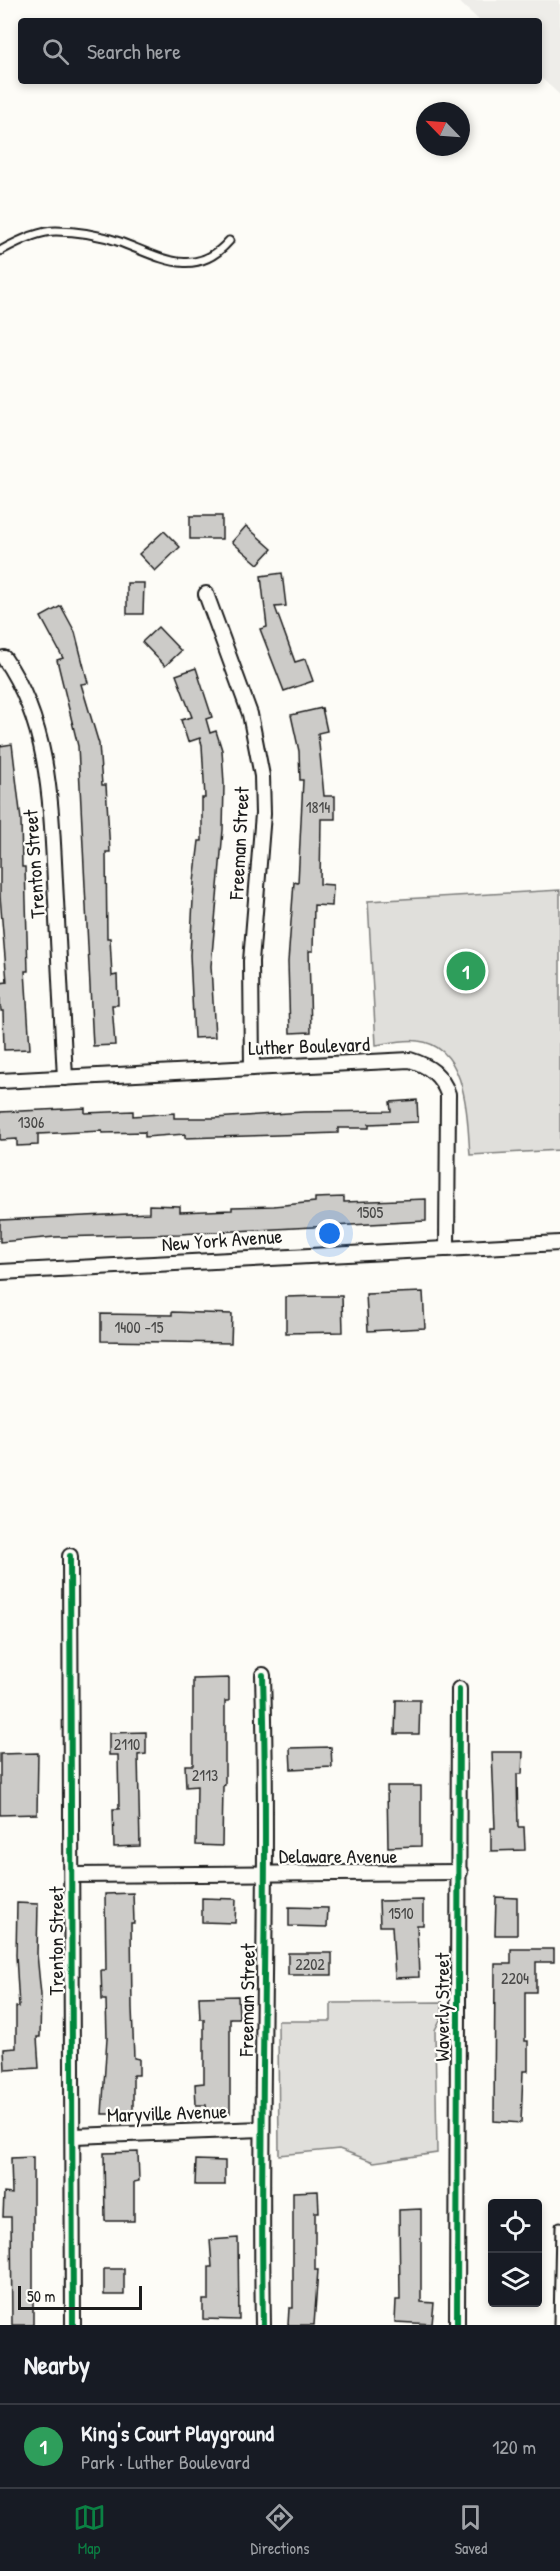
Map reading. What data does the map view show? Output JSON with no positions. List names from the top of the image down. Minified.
{"streets":{"street":["Freeman Street","Trenton Street","Luther Boulevard","New York Avenue","Delaware Avenue","Waverly Street","Maryville Avenue"]},"crossings":[["Freeman Street","Luther Boulevard"],["Freeman Street","Delaware Avenue"],["Freeman Street","Maryville Avenue"],["Trenton Street","Luther Boulevard"],["Trenton Street","Delaware Avenue"],["Trenton Street","Maryville Avenue"],["Luther Boulevard","New York Avenue"],["Delaware Avenue","Waverly Street"]],"house_numbers":["1814","1306","1505","1400 -15","2110","2113","1510","2202","2204"],"scale_bar":"50 m","north":"top left","page":{"search":"Search here","pins":"1","scale":"50 m","heading":"Nearby","list":[{"mark":"1","name":"King's Court Playground","note":"Park · Luther Boulevard","value":"120 m"}],"nav":["Map","Directions","Saved"]}}
